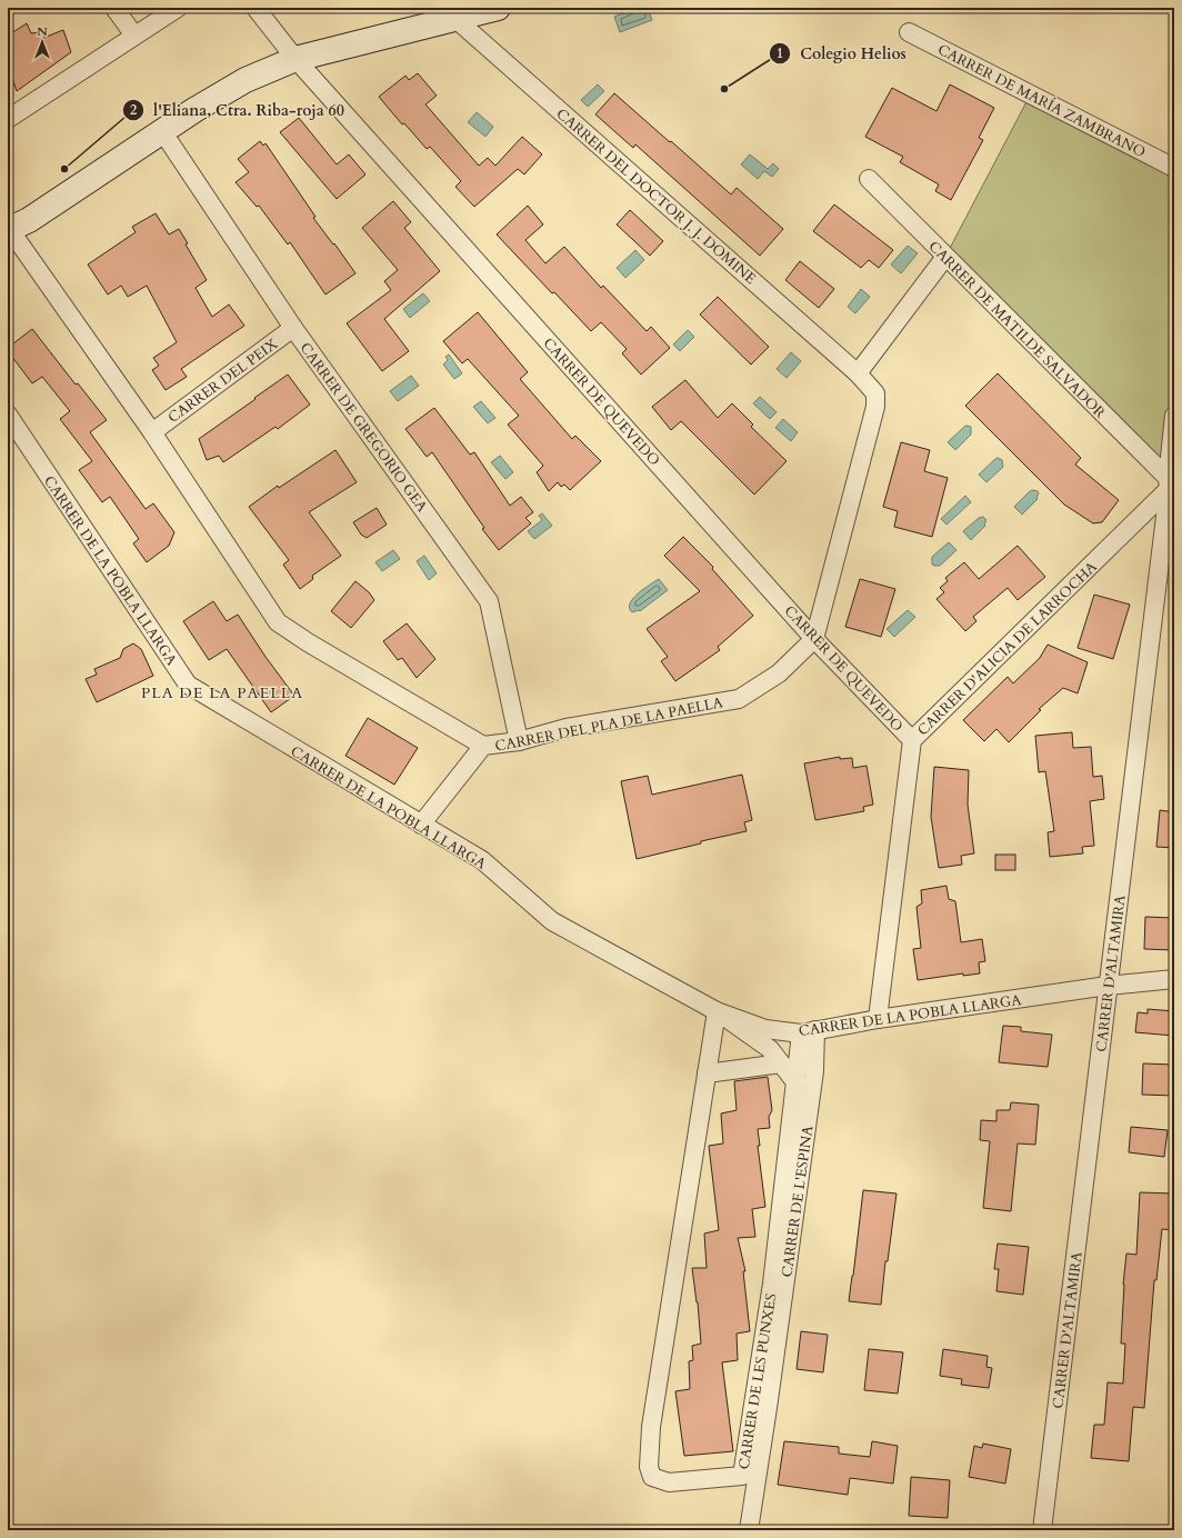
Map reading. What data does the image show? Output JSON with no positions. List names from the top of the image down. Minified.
{"streets":{"street":["CARRER DE MARÍA ZAMBRANO","CARRER DEL DOCTOR J. J. DOMINE","CARRER DE MATILDE SALVADOR","CARRER DEL PEIX","CARRER DE QUEVEDO","CARRER DE GREGORIO GEA","CARRER DE LA POBLA LLARGA","CARRER D'ALICIA DE LARROCHA","CARRER DEL PLA DE LA PAELLA","CARRER D'ALTAMIRA","CARRER DE L'ESPINA","CARRER DE LES PUNXES"]},"crossings":[["CARRER DE MATILDE SALVADOR","CARRER D'ALICIA DE LARROCHA"],["CARRER DE MATILDE SALVADOR","CARRER D'ALTAMIRA"],["CARRER DEL PEIX","CARRER DE GREGORIO GEA"],["CARRER DE QUEVEDO","CARRER D'ALICIA DE LARROCHA"],["CARRER DE QUEVEDO","CARRER DEL PLA DE LA PAELLA"],["CARRER DE GREGORIO GEA","CARRER DEL PLA DE LA PAELLA"],["CARRER DE LA POBLA LLARGA","CARRER D'ALICIA DE LARROCHA"],["CARRER DE LA POBLA LLARGA","CARRER DEL PLA DE LA PAELLA"],["CARRER DE LA POBLA LLARGA","CARRER D'ALTAMIRA"],["CARRER DE LA POBLA LLARGA","CARRER DE L'ESPINA"],["CARRER DE LA POBLA LLARGA","CARRER DE LES PUNXES"],["CARRER D'ALICIA DE LARROCHA","CARRER D'ALTAMIRA"],["CARRER DE L'ESPINA","CARRER DE LES PUNXES"]],"districts":["PLA DE LA PAELLA"],"places":["Colegio Helios","l'Eliana, Ctra. Riba-roja 60"],"north":"top"}
